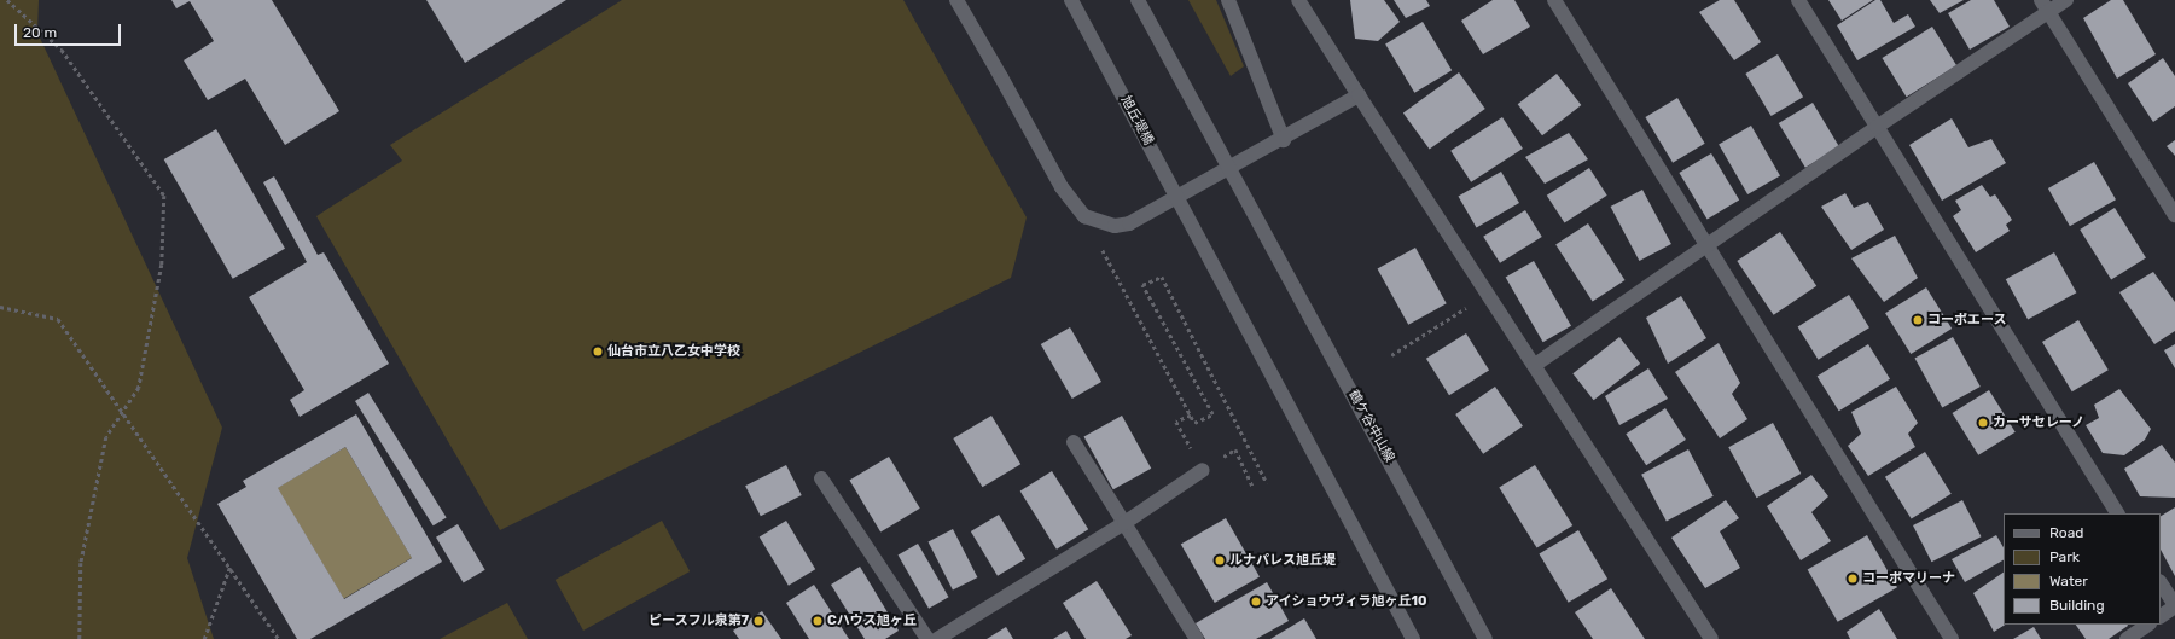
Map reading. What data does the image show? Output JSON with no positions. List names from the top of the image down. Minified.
{"streets":{"street":["旭丘堤橋","鶴ケ谷中山線"]},"places":["コーポエース","仙台市立八乙女中学校","カーサセレーノ","ルナパレス旭丘堤","コーポマリーナ","アイショウヴィラ旭ヶ丘10","ピースフル泉第7","Cハウス旭ヶ丘"],"legend":["Road","Park","Water","Building"],"scale_bar":"20 m"}
